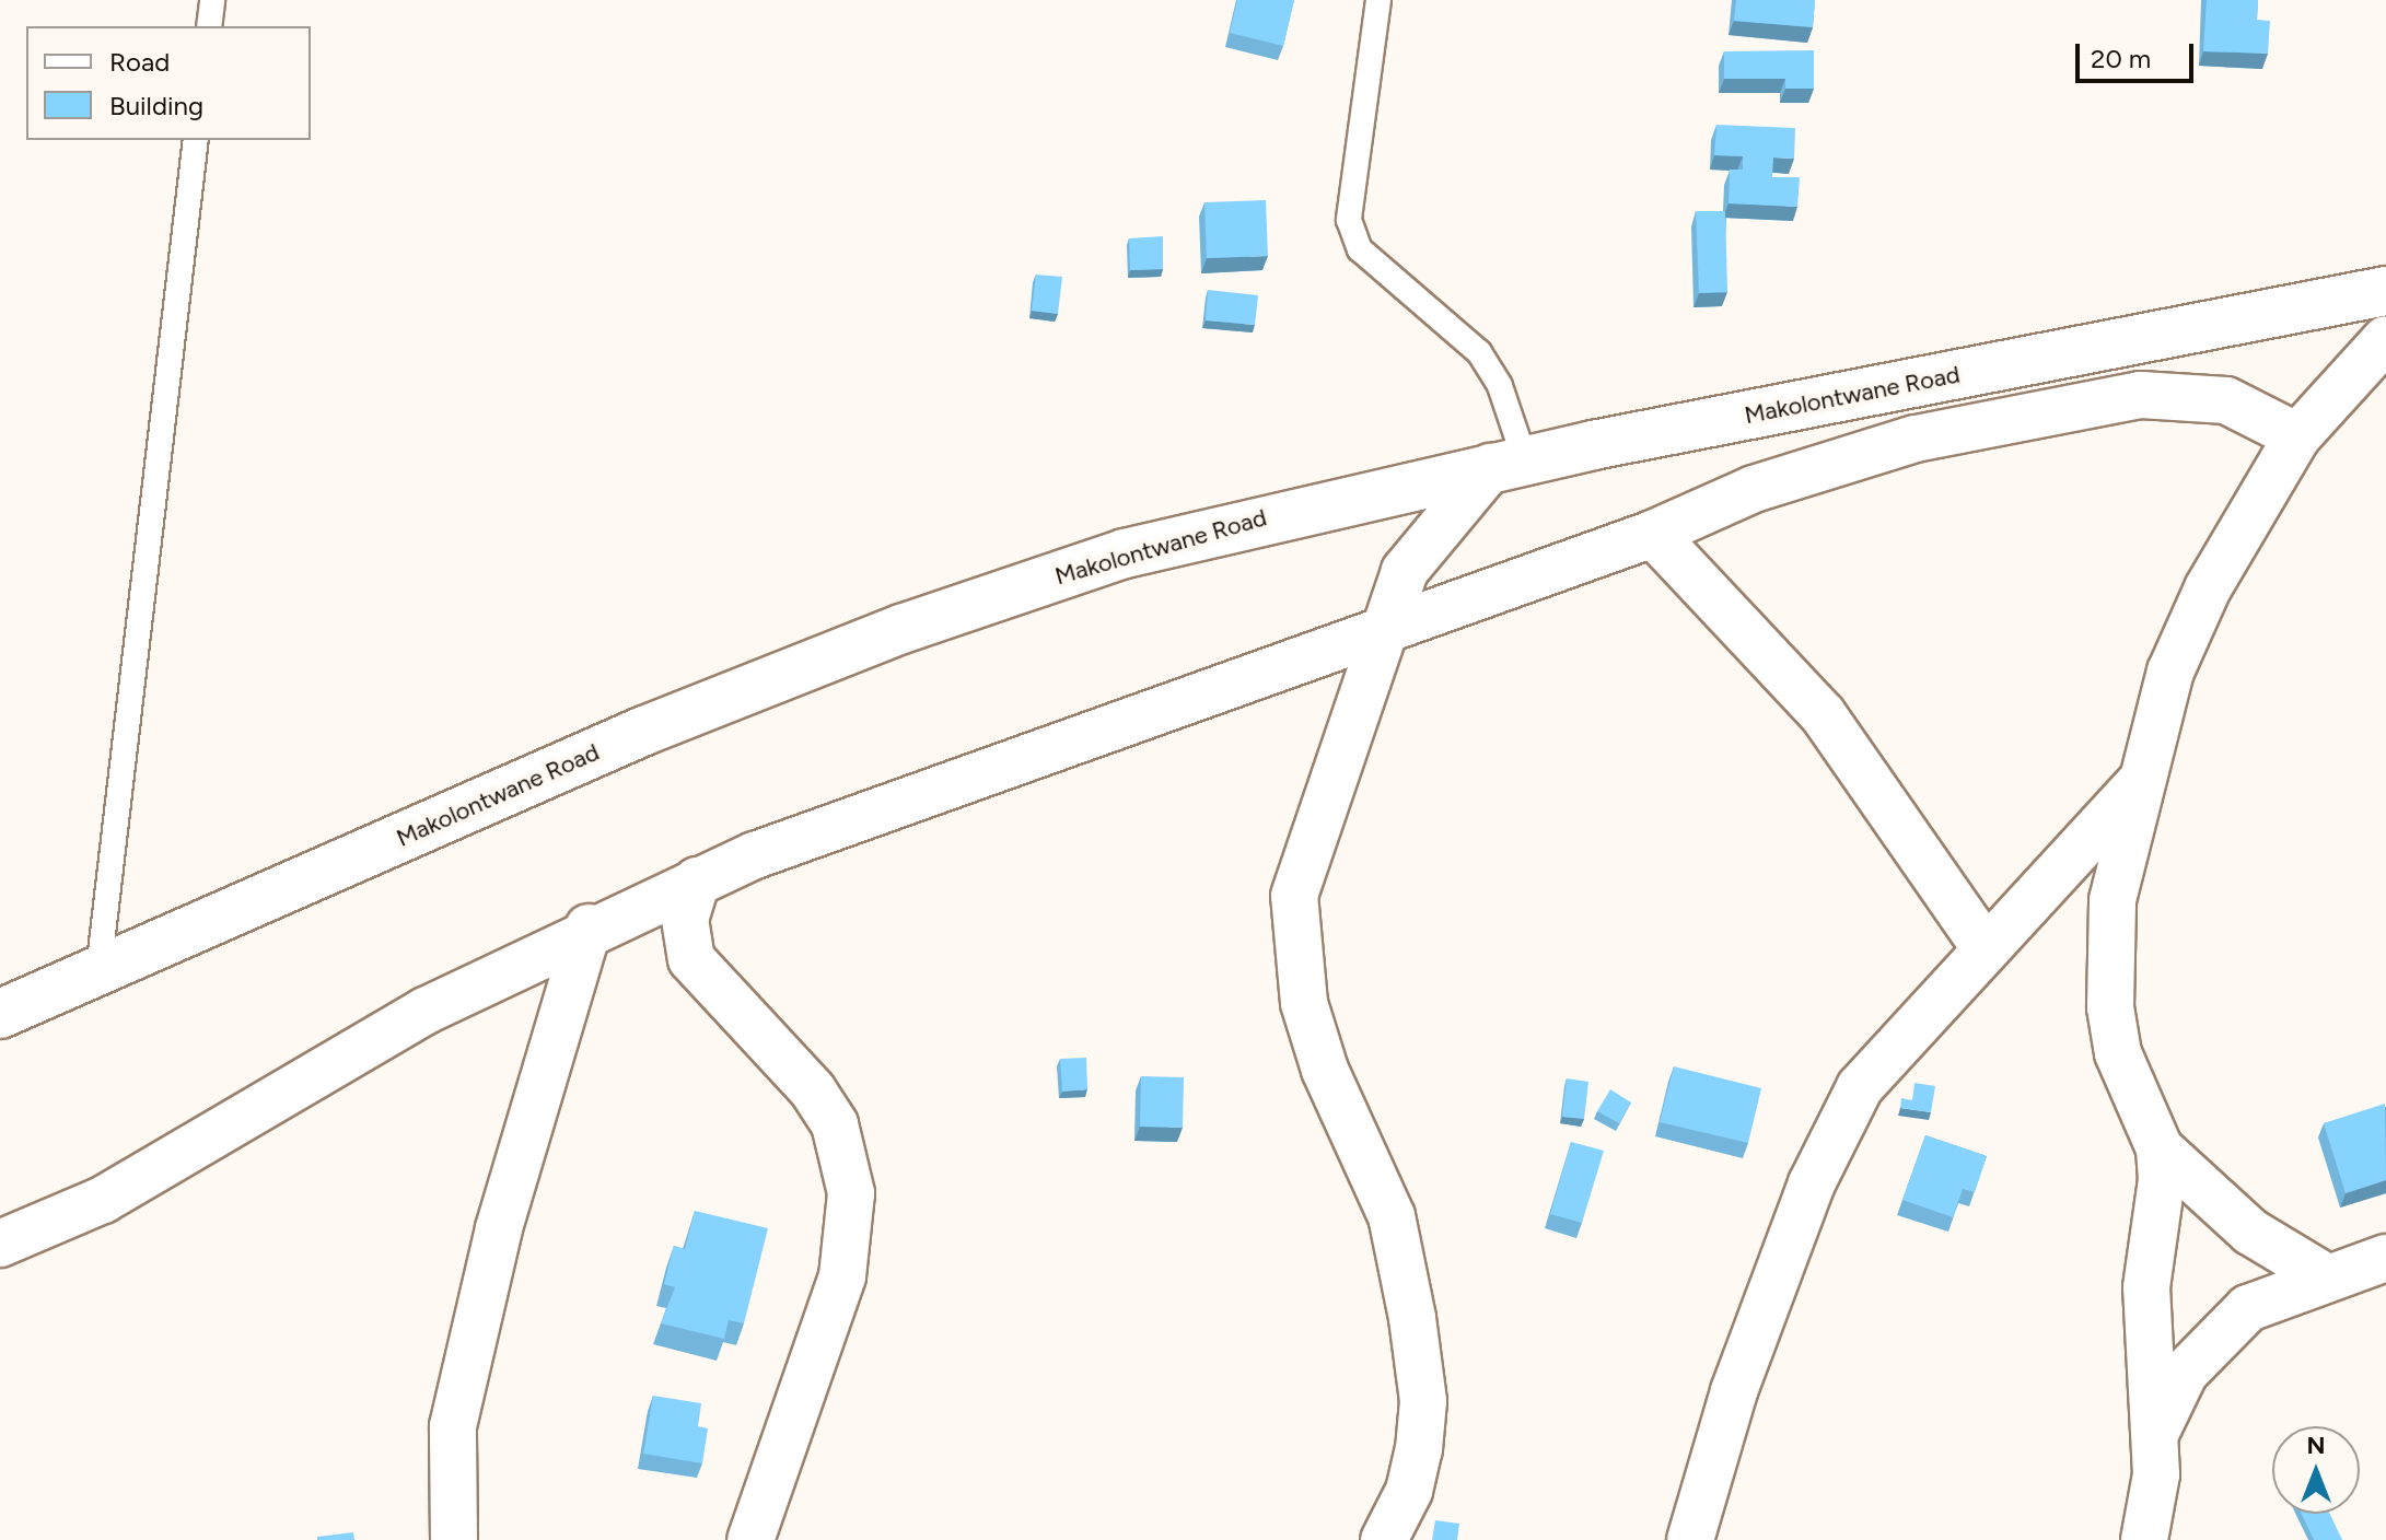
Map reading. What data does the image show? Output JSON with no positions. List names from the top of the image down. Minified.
{"streets":{"main road":["Makolontwane Road"]},"legend":["Road","Building"],"scale_bar":"20 m","north":"top"}
